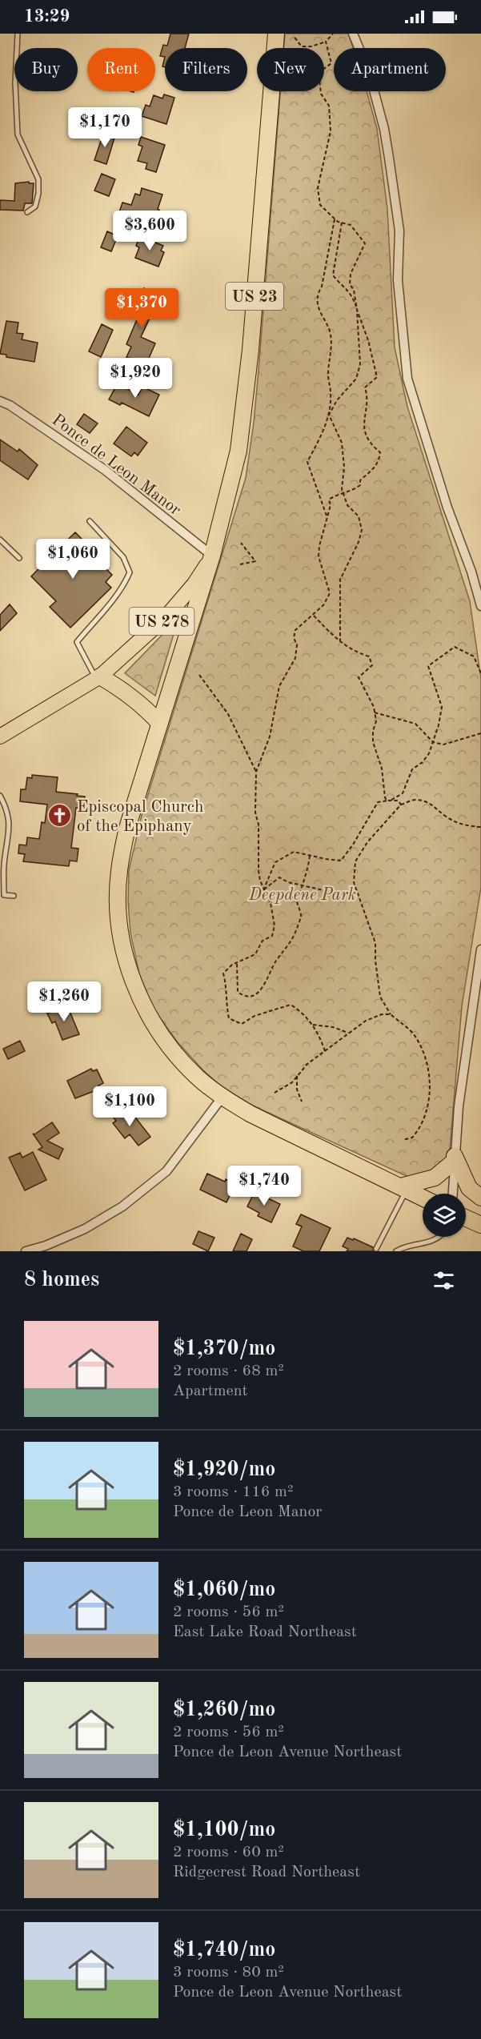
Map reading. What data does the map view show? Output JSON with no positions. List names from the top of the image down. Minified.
{"streets":{"highway":["US 23"],"main road":["US 278"],"street":["Ponce de Leon Manor"]},"crossings":[["US 23","Ponce de Leon Manor"],["US 23","US 278"],["Ponce de Leon Manor","US 278"]],"parks":["Deepdene Park"],"places":{"church":["Episcopal Church of the Epiphany"]},"page":{"status":"13:29","chip":["Buy","Rent","Filters","New","Apartment"],"price":["$1,170","$3,600","$1,370","$1,920","$1,060","$1,260","$1,100","$1,740"],"heading":"8 homes","list":[{"name":"$1,370/mo","note":"2 rooms · 68 m² · Apartment"},{"name":"$1,920/mo","note":"3 rooms · 116 m² · Ponce de Leon Manor"},{"name":"$1,060/mo","note":"2 rooms · 56 m² · East Lake Road Northeast"},{"name":"$1,260/mo","note":"2 rooms · 56 m² · Ponce de Leon Avenue Northeast"},{"name":"$1,100/mo","note":"2 rooms · 60 m² · Ridgecrest Road Northeast"},{"name":"$1,740/mo","note":"3 rooms · 80 m² · Ponce de Leon Avenue Northeast"}]}}
